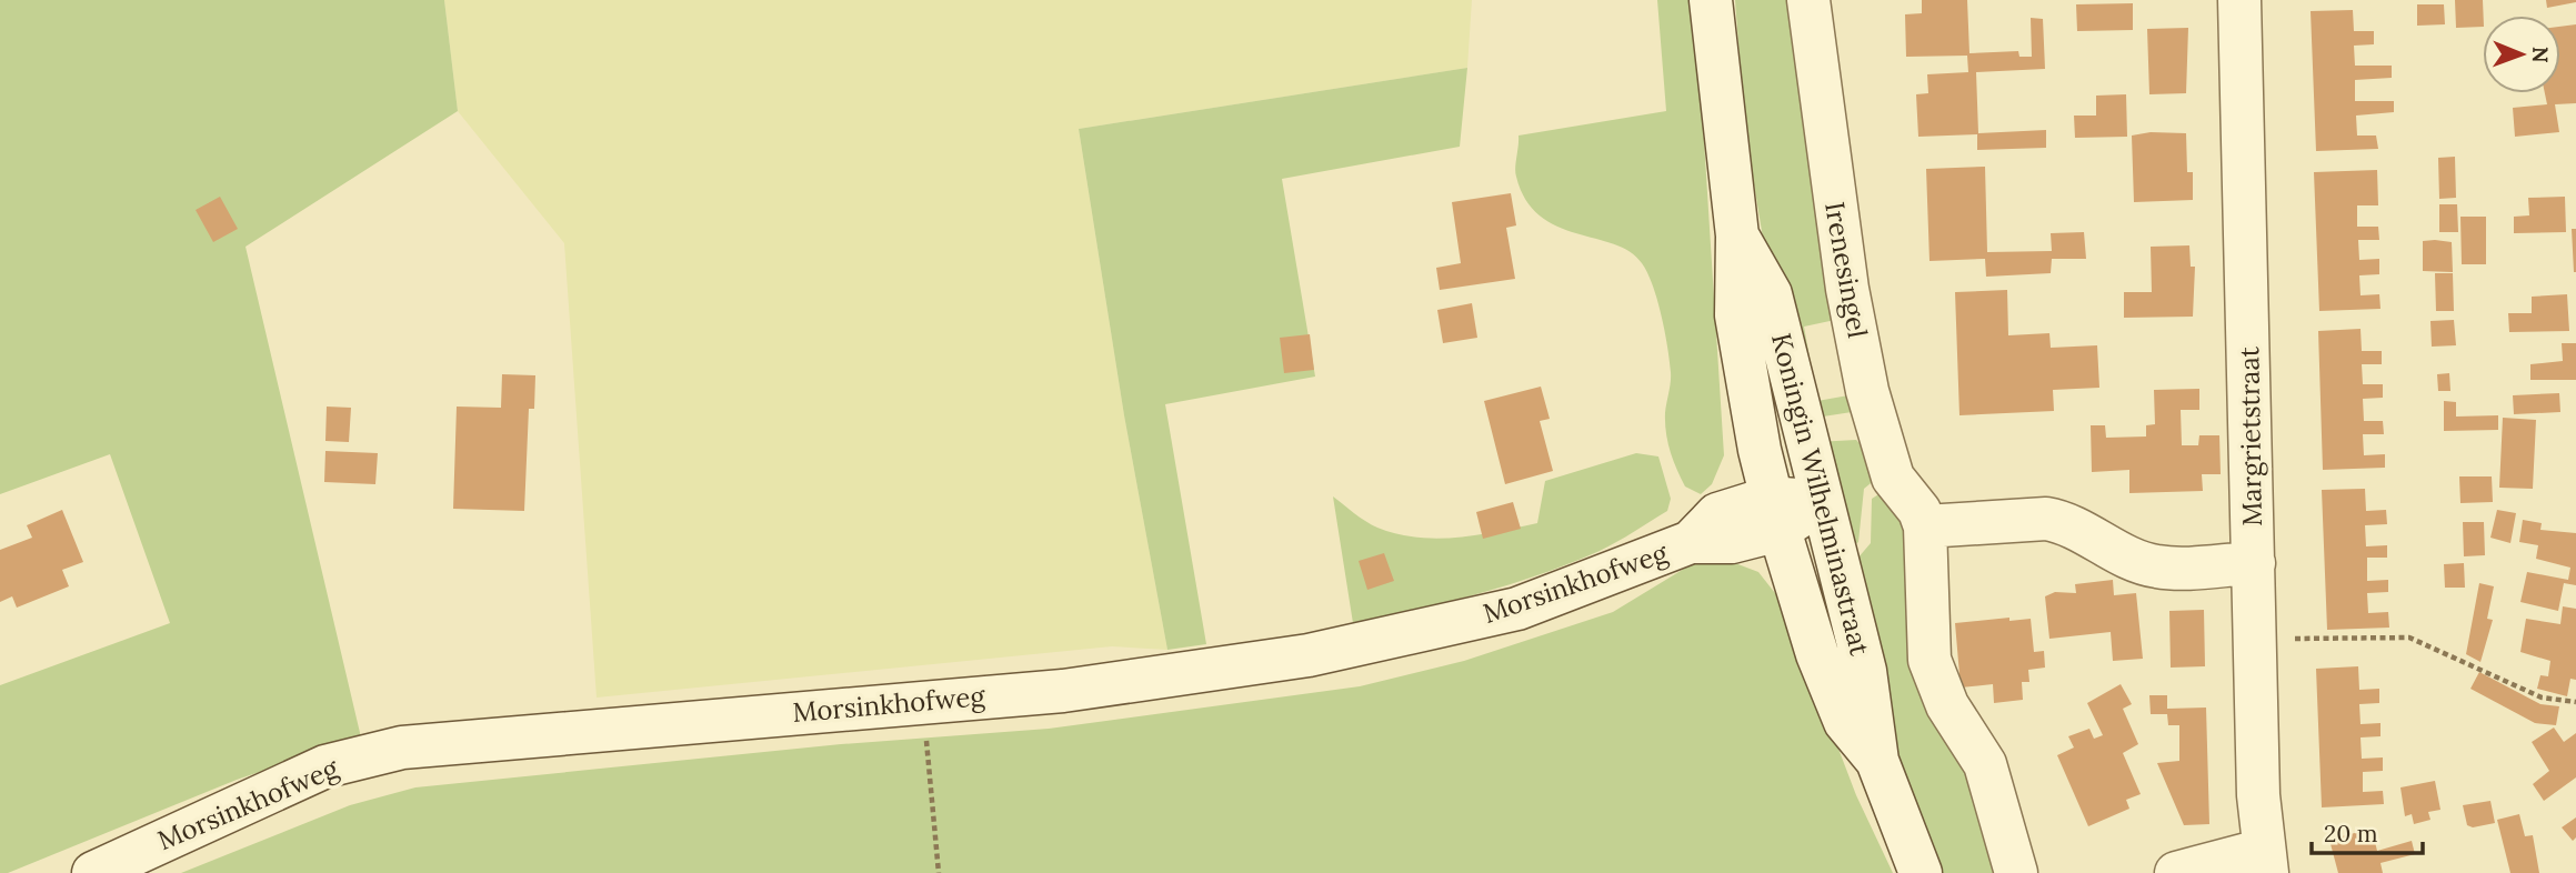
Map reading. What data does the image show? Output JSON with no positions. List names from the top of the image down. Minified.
{"streets":{"street":["Irenesingel","Margrietstraat","Koningin Wilhelminastraat","Morsinkhofweg"]},"crossings":[["Koningin Wilhelminastraat","Morsinkhofweg"]],"scale_bar":"20 m","north":"right"}
